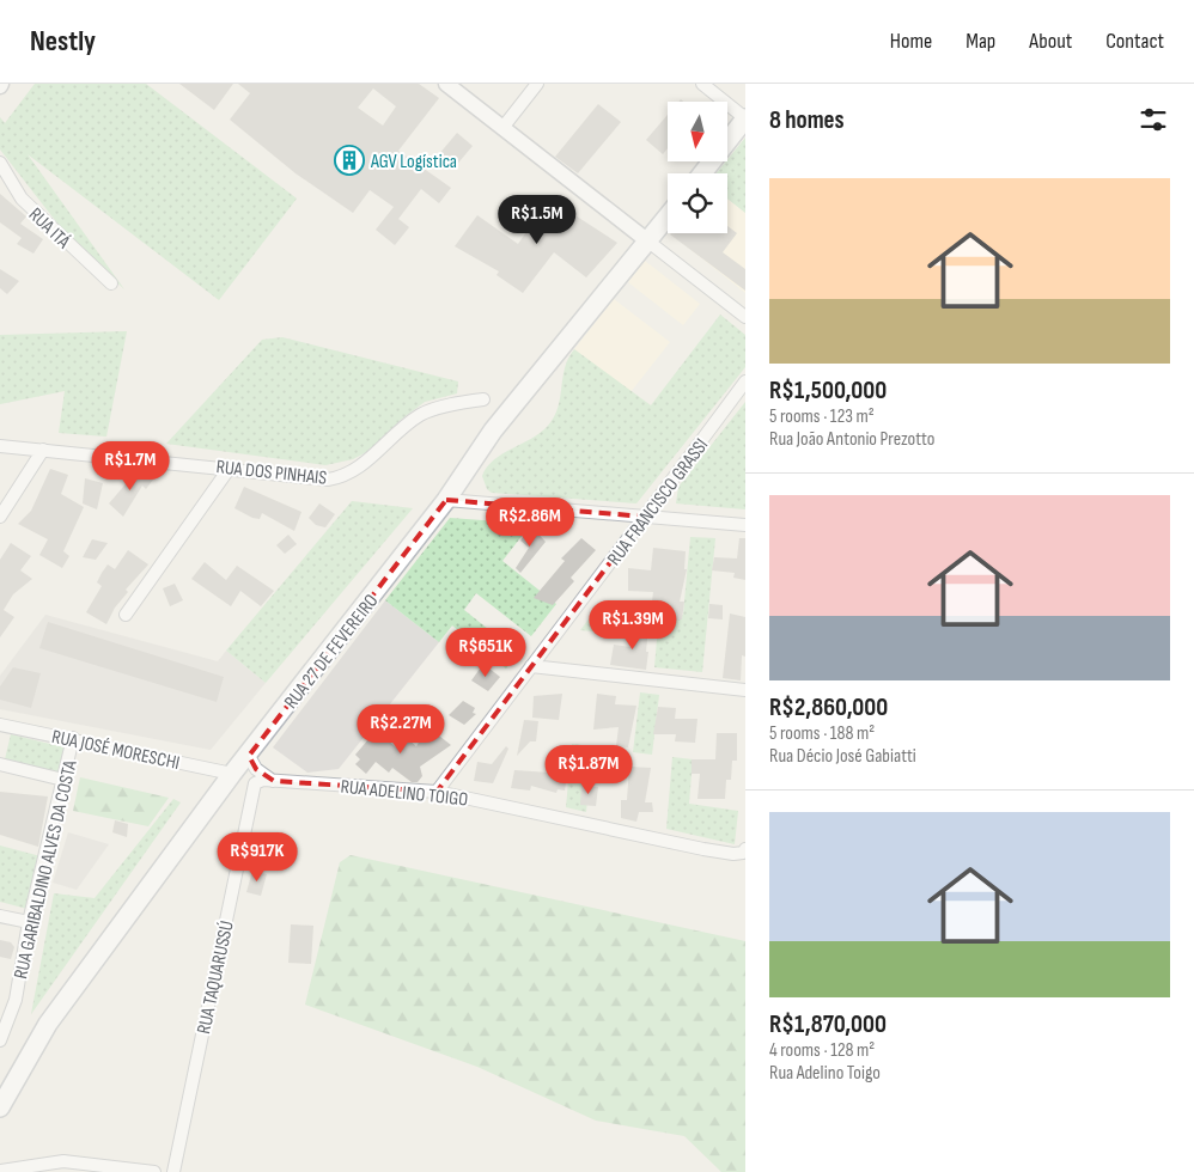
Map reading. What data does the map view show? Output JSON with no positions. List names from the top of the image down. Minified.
{"streets":{"main road":["RUA 27 DE FEVEREIRO"],"street":["RUA ITÁ","RUA DOS PINHAIS","RUA FRANCISCO GRASSI","RUA JOSÉ MORESCHI","RUA ADELINO TOIGO","RUA GARIBALDINO ALVES DA COSTA","RUA TAQUARUSSÚ"]},"crossings":[["RUA FRANCISCO GRASSI","RUA ADELINO TOIGO"],["RUA 27 DE FEVEREIRO","RUA JOSÉ MORESCHI"],["RUA JOSÉ MORESCHI","RUA GARIBALDINO ALVES DA COSTA"],["RUA ADELINO TOIGO","RUA TAQUARUSSÚ"]],"places":{"building":["AGV Logística"]},"north":"bottom","page":{"header":"Nestly","nav":["Home","Map","About","Contact"],"heading":"8 homes","list":[{"name":"R$1,500,000","note":"5 rooms · 123 m² · Rua João Antonio Prezotto"},{"name":"R$2,860,000","note":"5 rooms · 188 m² · Rua Décio José Gabiatti"},{"name":"R$1,870,000","note":"4 rooms · 128 m² · Rua Adelino Toigo"}],"price":["R$1.5M","R$1.7M","R$2.86M","R$1.39M","R$651K","R$2.27M","R$1.87M","R$917K"]}}
